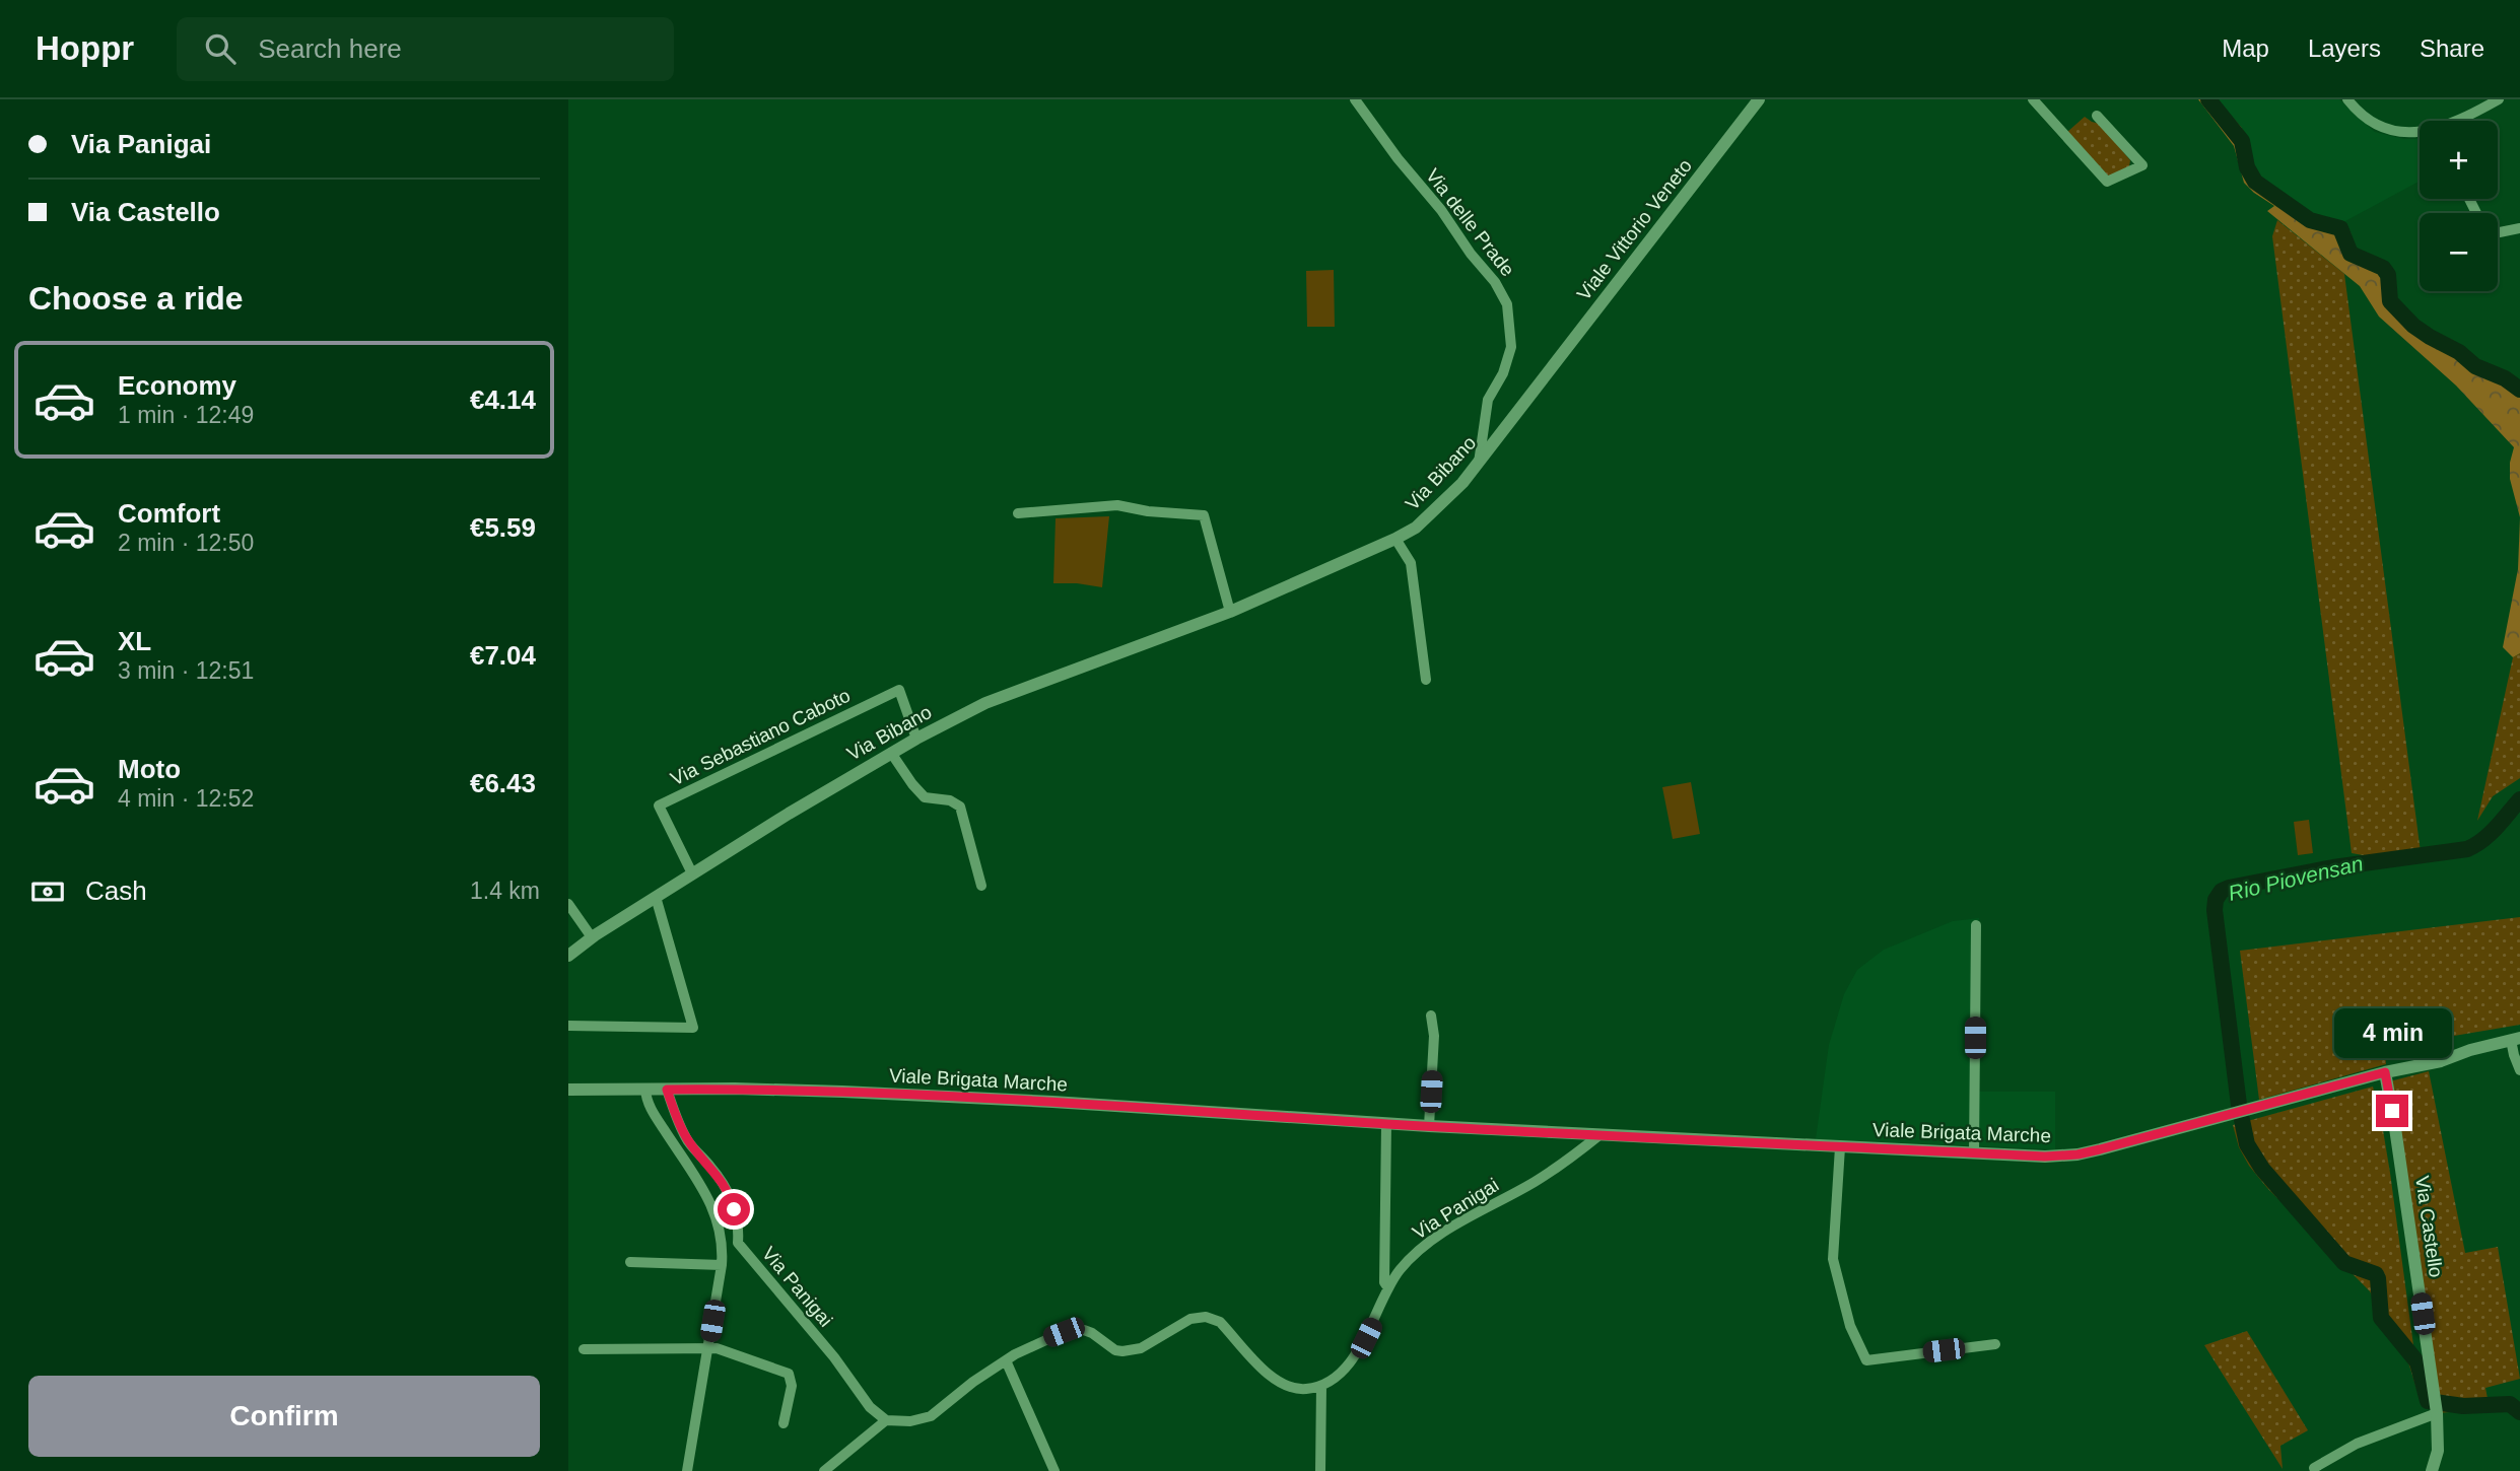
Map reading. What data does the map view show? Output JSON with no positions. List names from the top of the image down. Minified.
{"streets":{"street":["Via delle Prade","Viale Vittorio Veneto","Via Bibano","Via Sebastiano Caboto","Viale Brigata Marche","Via Panigai","Via Castello"]},"crossings":[["Via delle Prade","Via Bibano"],["Viale Vittorio Veneto","Via Bibano"],["Via Bibano","Via Sebastiano Caboto"],["Viale Brigata Marche","Via Panigai"],["Viale Brigata Marche","Via Castello"]],"water":["Rio Piovensan"],"page":{"header":"Hoppr","search":"Search here","nav":["Map","Layers","Share"],"banner":["Via Panigai","Via Castello"],"map_buttons":["+","−"],"heading":"Choose a ride","list":[{"name":"Economy","note":"1 min · 12:49","value":"€4.14"},{"name":"Comfort","note":"2 min · 12:50","value":"€5.59"},{"name":"XL","note":"3 min · 12:51","value":"€7.04"},{"name":"Moto","note":"4 min · 12:52","value":"€6.43"}],"pay":["Cash","1.4 km"],"bubble":"4 min","buttons":"Confirm"}}
